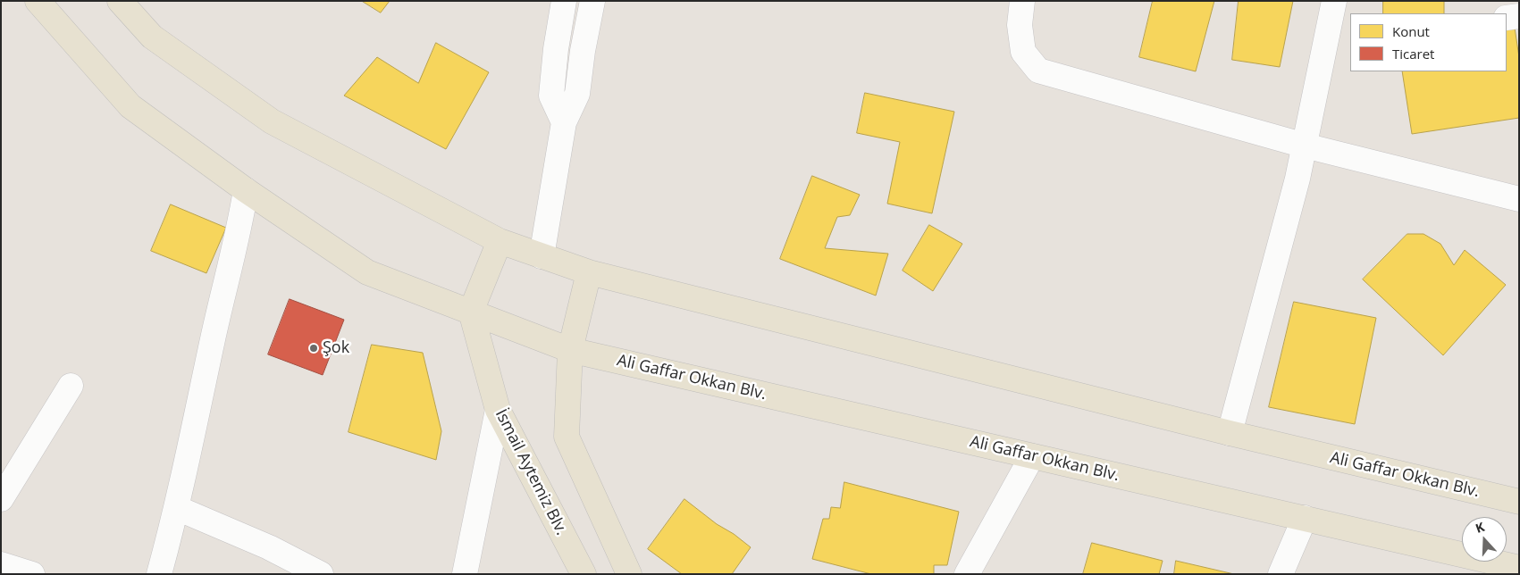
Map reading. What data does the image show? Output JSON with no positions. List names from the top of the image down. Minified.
{"streets":{"main road":["Ali Gaffar Okkan Blv.","İsmail Aytemiz Blv."]},"crossings":[["Ali Gaffar Okkan Blv.","İsmail Aytemiz Blv."]],"places":["Şok"],"legend":["Konut","Ticaret"],"north":"top"}
